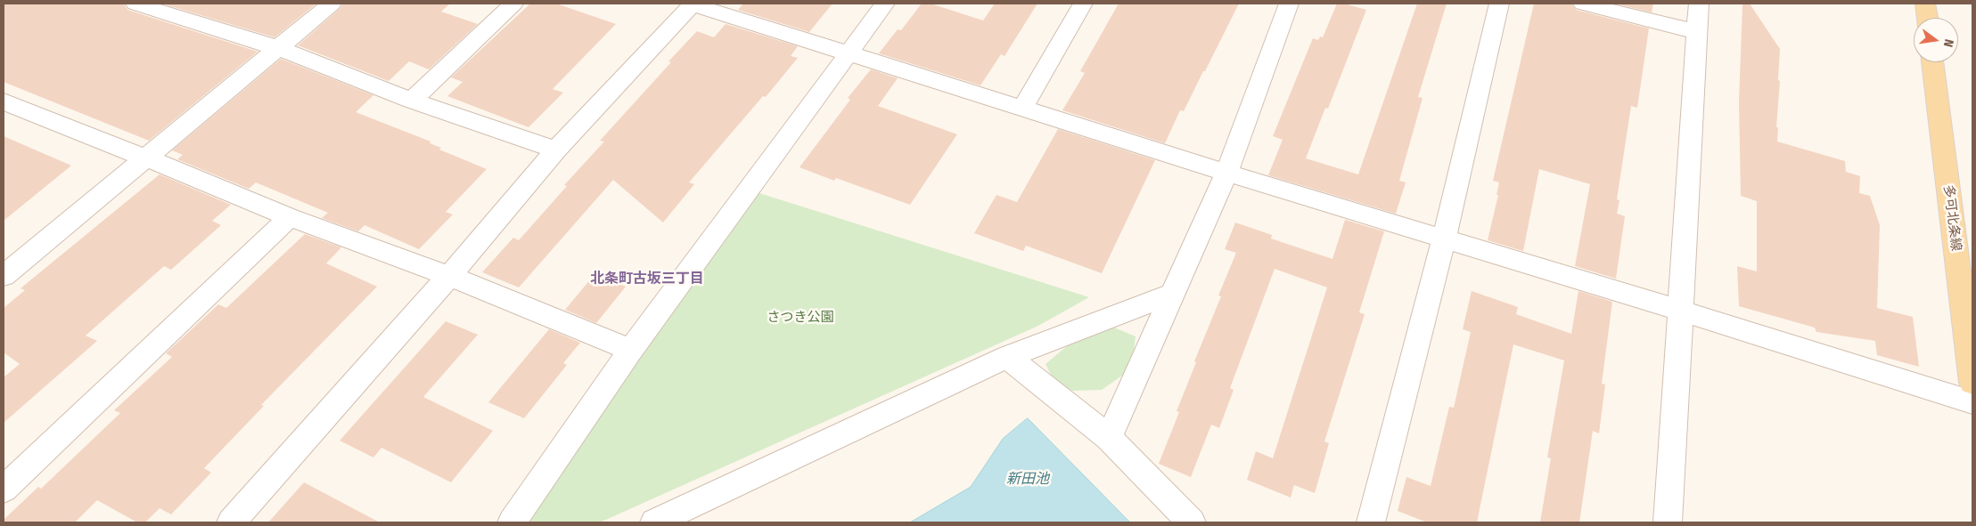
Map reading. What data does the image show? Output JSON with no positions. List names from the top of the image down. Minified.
{"streets":{"main road":["多可北条線"]},"districts":["北条町古坂三丁目"],"water":["新田池"],"parks":["さつき公園"],"north":"right"}
